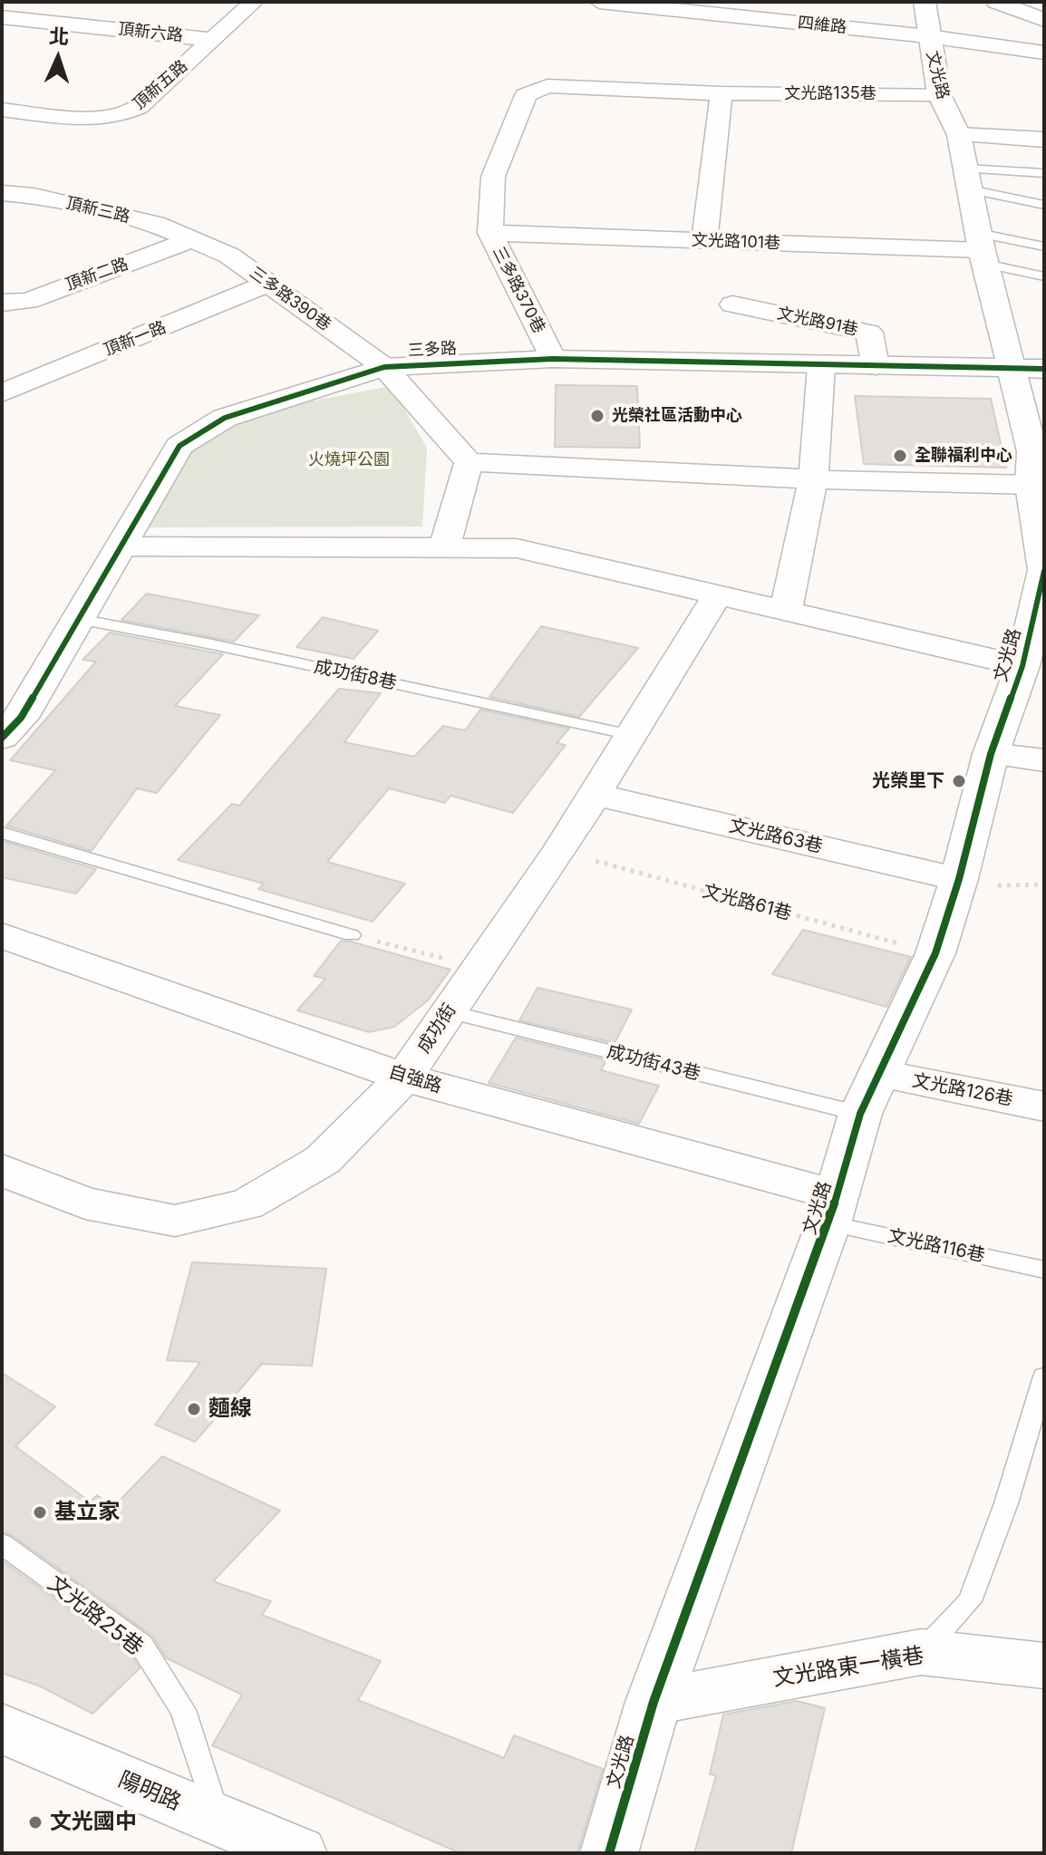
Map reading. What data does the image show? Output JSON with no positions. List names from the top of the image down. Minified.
{"streets":{"street":["四維路","頂新六路","文光路","頂新五路","文光路135巷","頂新三路","文光路101巷","頂新二路","三多路370巷","三多路390巷","文光路91巷","頂新一路","三多路","文光路63巷","成功街","自強路","文光路126巷","文光路東一橫巷","陽明路"],"lane":["成功街8巷","成功街43巷","文光路116巷","文光路25巷"],"path":["文光路61巷"]},"crossings":[["四維路","文光路"],["頂新六路","頂新五路"],["文光路","文光路135巷"],["文光路","文光路101巷"],["文光路","三多路"],["文光路","文光路63巷"],["文光路","文光路61巷"],["文光路","成功街43巷"],["文光路","自強路"],["文光路","文光路126巷"],["文光路","文光路116巷"],["文光路","文光路東一橫巷"],["文光路135巷","三多路370巷"],["頂新三路","頂新二路"],["頂新三路","三多路390巷"],["文光路101巷","三多路370巷"],["頂新二路","三多路390巷"],["三多路370巷","三多路"],["三多路390巷","頂新一路"],["三多路390巷","三多路"],["文光路91巷","三多路"],["三多路","成功街8巷"],["成功街8巷","成功街"],["文光路63巷","成功街"],["文光路61巷","成功街"],["成功街","成功街43巷"],["成功街","自強路"],["自強路","文光路116巷"],["文光路25巷","陽明路"]],"parks":["火燒坪公園"],"places":["光榮社區活動中心","全聯福利中心","光榮里下","麵線","基立家","文光國中"],"north":"top"}
